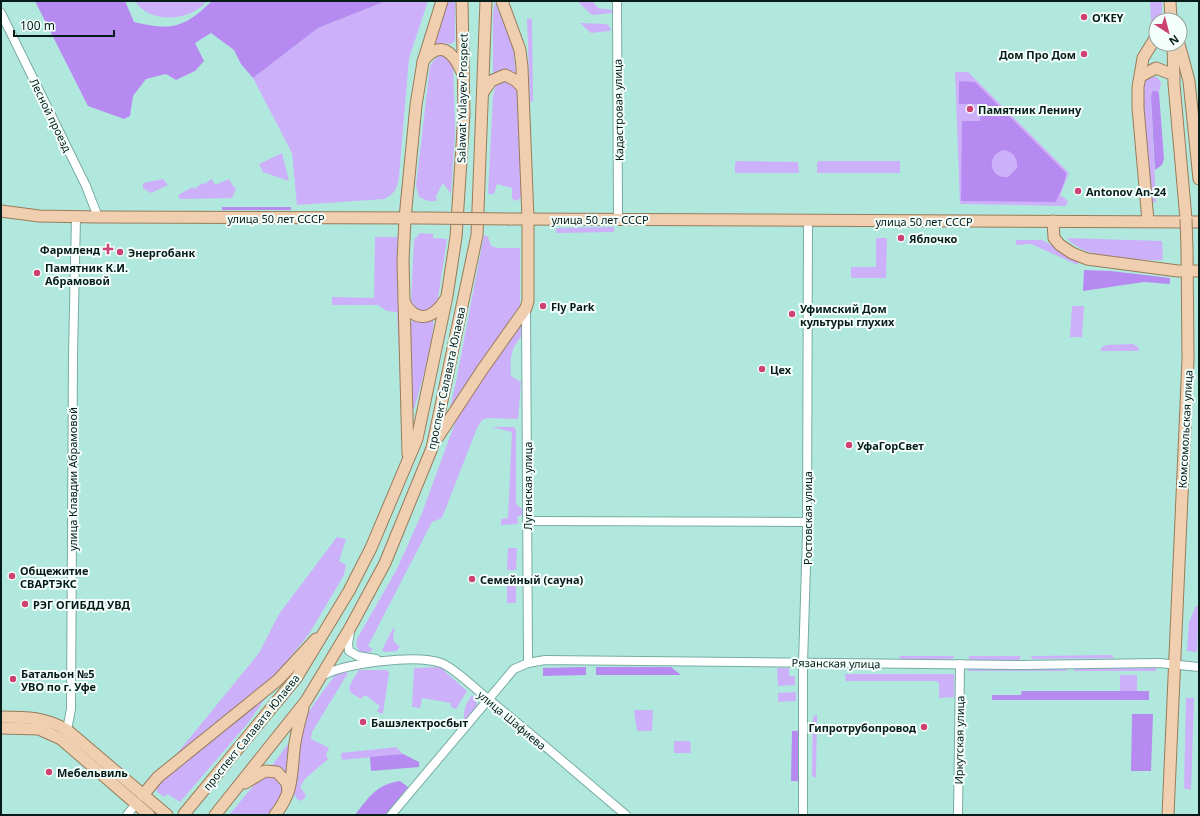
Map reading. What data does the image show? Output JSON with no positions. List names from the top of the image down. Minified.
{"streets":{"main road":["Salawat Yulayev Prospect","улица 50 лет СССР","проспект Салавата Юлаева","Комсомольская улица"],"street":["Кадастровая улица","Лесной проезд","улица Клавдии Абрамовой","Луганская улица","Ростовская улица","Рязанская улица","улица Шафиева","Иркутская улица"]},"crossings":[["Salawat Yulayev Prospect","проспект Салавата Юлаева"],["Кадастровая улица","улица 50 лет СССР"],["Лесной проезд","улица 50 лет СССР"],["улица 50 лет СССР","улица Клавдии Абрамовой"],["улица 50 лет СССР","Ростовская улица"],["проспект Салавата Юлаева","улица Шафиева"],["Комсомольская улица","Рязанская улица"],["Луганская улица","Рязанская улица"],["Ростовская улица","Рязанская улица"],["Рязанская улица","улица Шафиева"],["Рязанская улица","Иркутская улица"]],"places":{"other":["O’KEY","Дом Про Дом","Памятник Ленину","Antonov An-24","Яблочко","Энергобанк","Памятник К.И. Абрамовой","Fly Park","Уфимский Дом культуры глухих","Цех","УфаГорСвет","Общежитие СВАРТЭКС","Семейный (сауна)","РЭГ ОГИБДД УВД","Батальон №5 УВО по г. Уфе","Башэлектросбыт","Гипротрубопровод","Мебельвиль"],"health":["Фармленд"]},"scale_bar":"100 m","north":"bottom right"}
